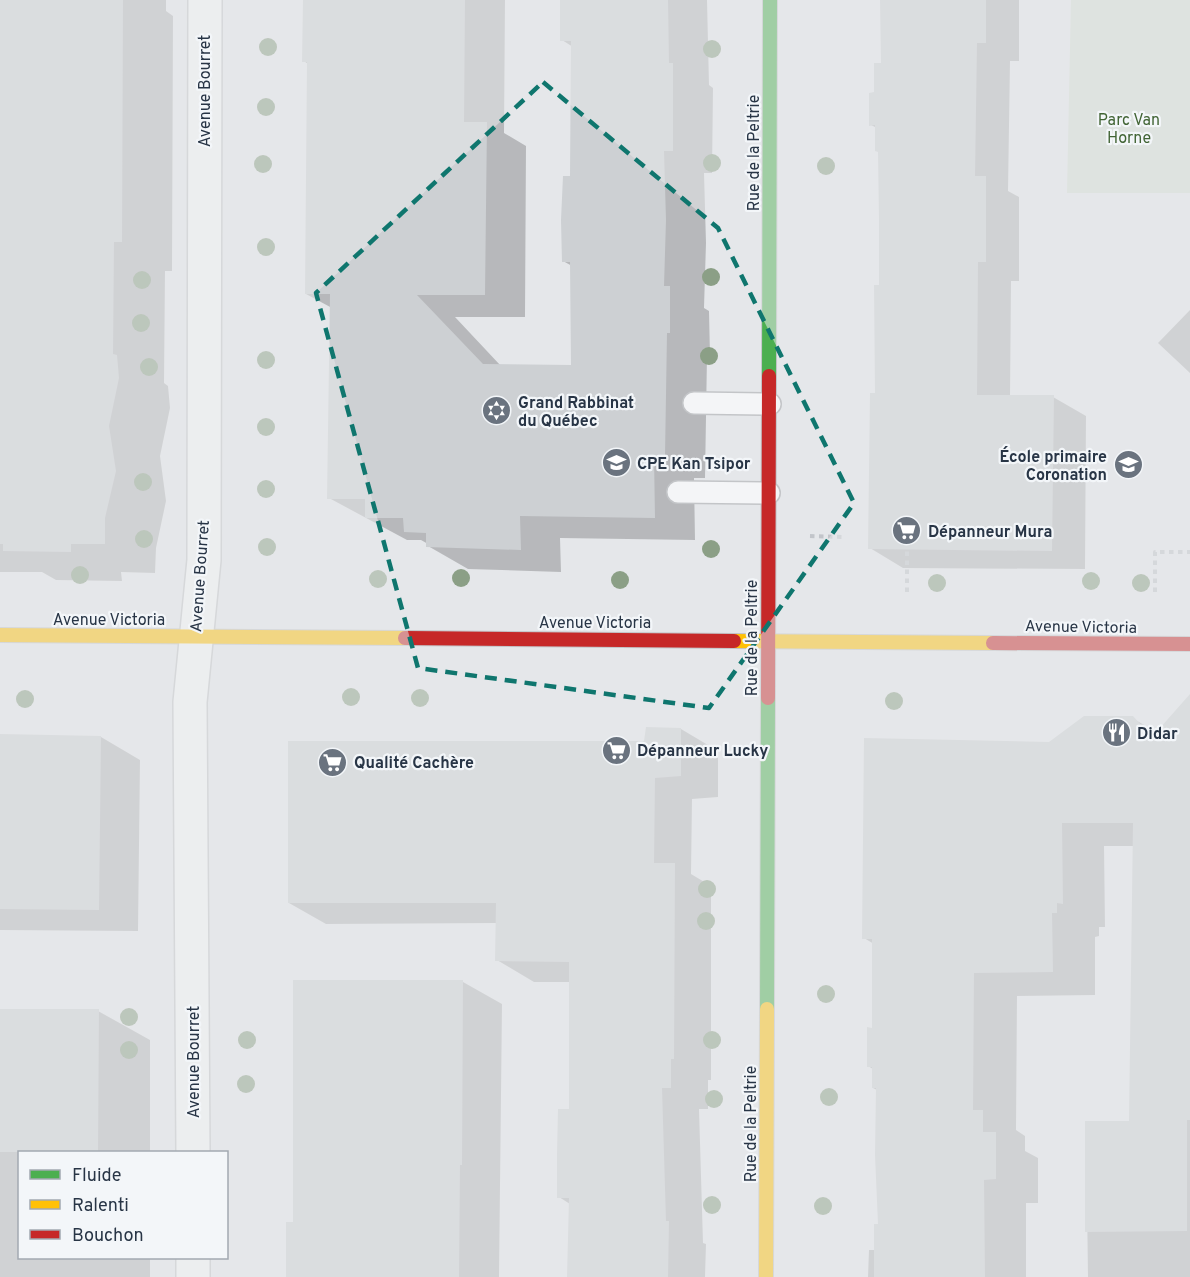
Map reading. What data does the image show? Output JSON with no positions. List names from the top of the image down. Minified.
{"streets":{"street":["Avenue Bourret","Rue de la Peltrie","Avenue Victoria"]},"crossings":[["Avenue Bourret","Avenue Victoria"],["Rue de la Peltrie","Avenue Victoria"]],"parks":["Parc Van Horne"],"places":{"synagogue":["Grand Rabbinat du Québec"],"school or university":["CPE Kan Tsipor","École primaire Coronation"],"supermarket":["Dépanneur Mura","Dépanneur Lucky","Qualité Cachère"],"restaurant":["Didar"]},"legend":["Fluide","Ralenti","Bouchon"]}
